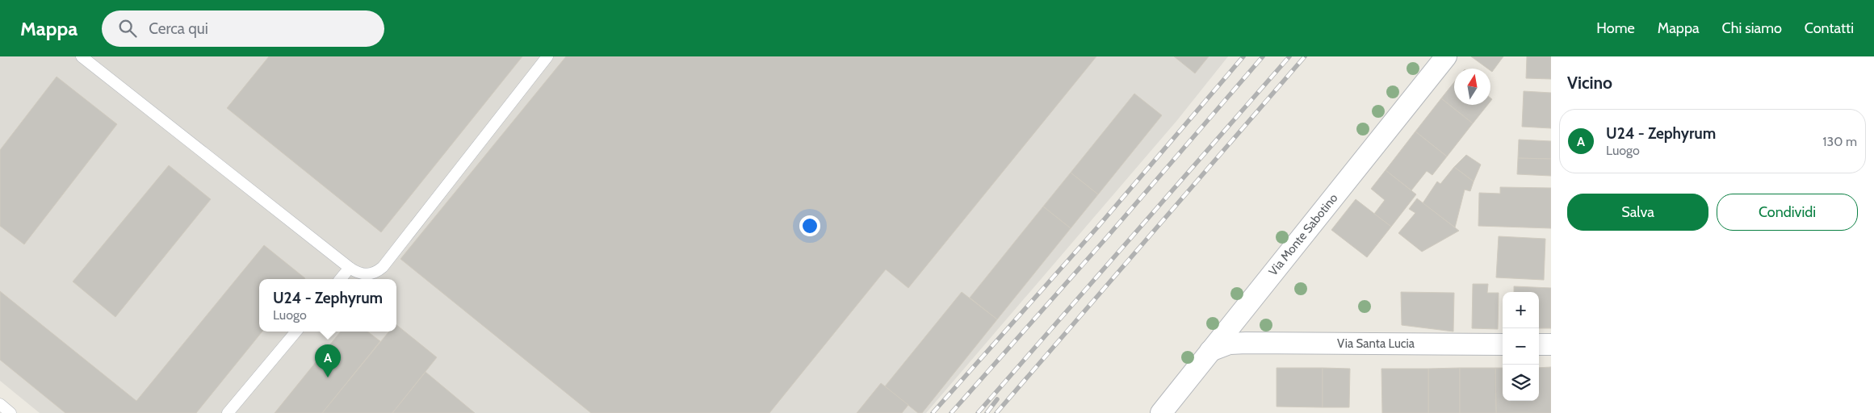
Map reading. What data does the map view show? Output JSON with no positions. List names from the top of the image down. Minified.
{"streets":{"street":["Via Monte Sabotino","Via Santa Lucia"]},"crossings":[["Via Monte Sabotino","Via Santa Lucia"]],"north":"top","page":{"header":"Mappa","search":"Cerca qui","nav":["Home","Mappa","Chi siamo","Contatti"],"heading":"Vicino","list":[{"mark":"A","name":"U24 - Zephyrum","note":"Luogo","value":"130 m"}],"buttons":["Salva","Condividi"],"popup":["U24 - Zephyrum","Luogo"],"map_buttons":["+","−"],"pins":"A"}}
